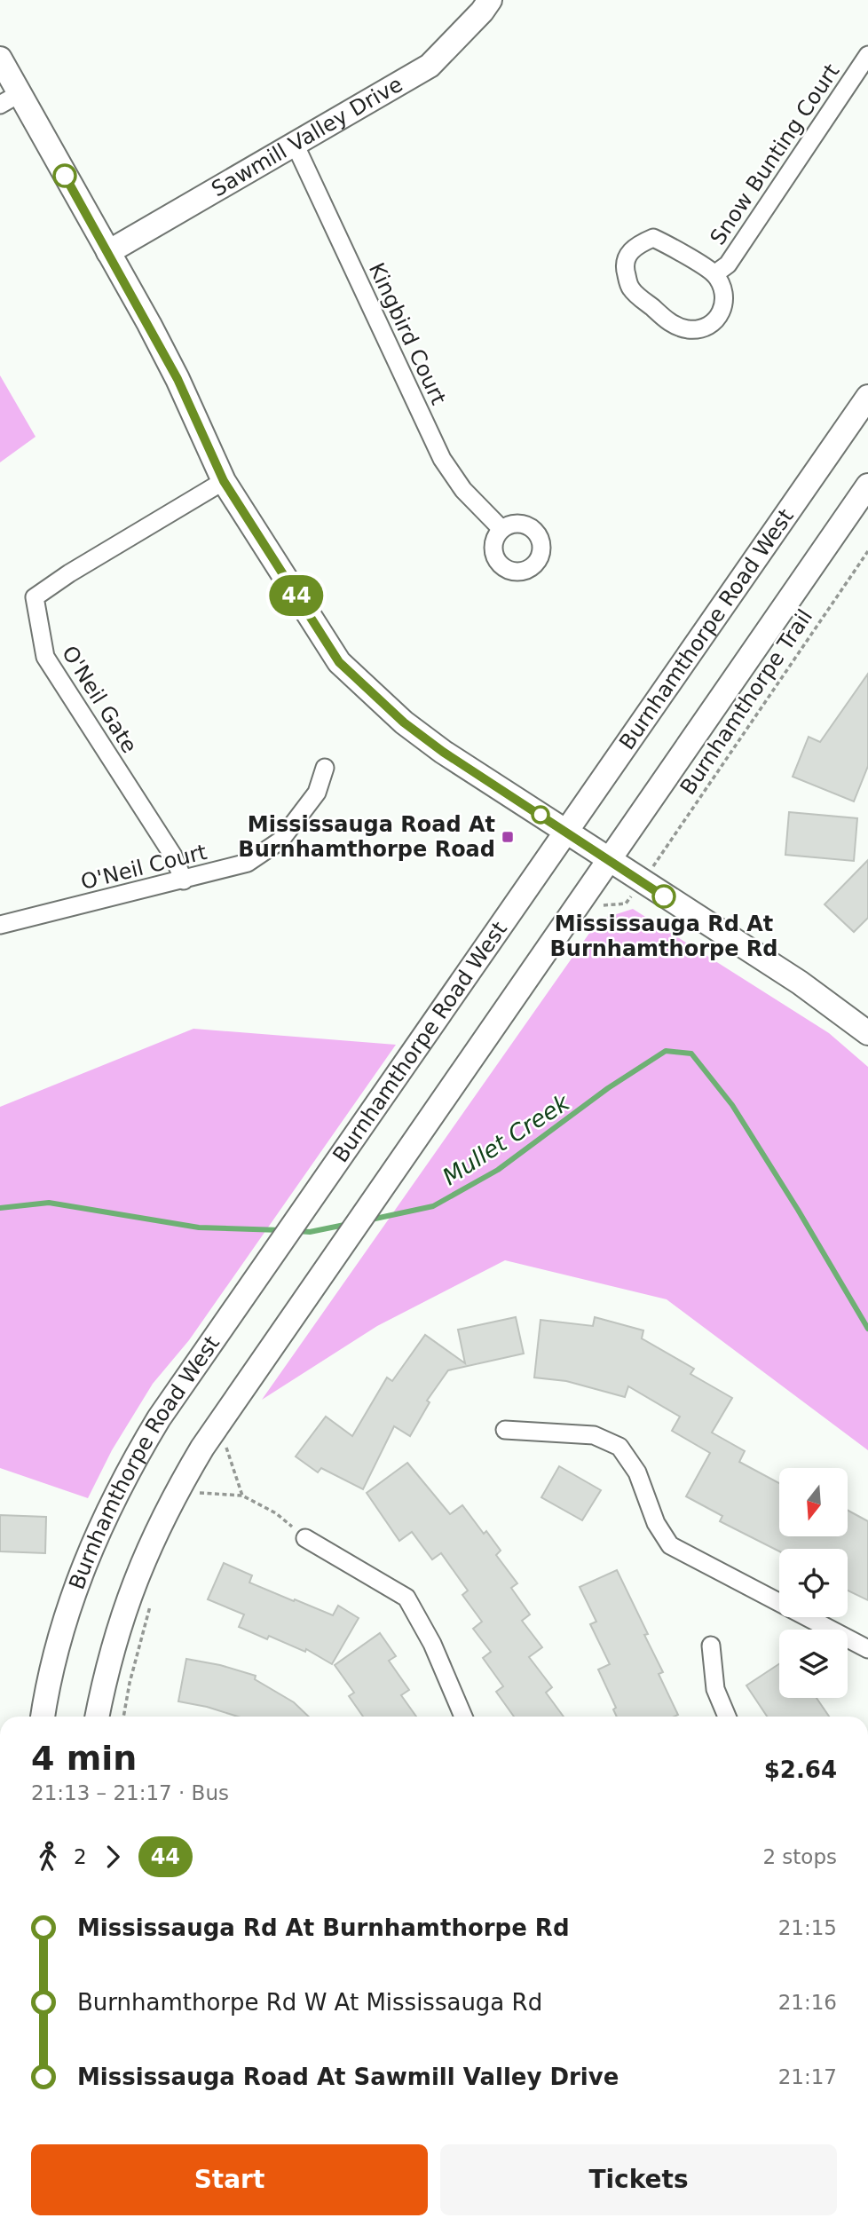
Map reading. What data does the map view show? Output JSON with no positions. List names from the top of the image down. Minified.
{"streets":{"main road":["Sawmill Valley Drive","Burnhamthorpe Road West"],"street":["Snow Bunting Court","Kingbird Court","O'Neil Gate","O'Neil Court"],"path":["Burnhamthorpe Trail"]},"crossings":[["Sawmill Valley Drive","Kingbird Court"],["O'Neil Gate","O'Neil Court"]],"water":["Mullet Creek"],"places":{"transit":["Mississauga Road At Burnhamthorpe Road"],"other":["Mississauga Rd At Burnhamthorpe Rd"]},"lines":["bus line 44"],"north":"bottom","page":{"on_map":"44","heading":["4 min","21:13 – 21:17 · Bus","$2.64"],"legs":["2","44","2 stops"],"list":[{"name":"Mississauga Rd At Burnhamthorpe Rd","value":"21:15"},{"name":"Burnhamthorpe Rd W At Mississauga Rd","value":"21:16"},{"name":"Mississauga Road At Sawmill Valley Drive","value":"21:17"}],"buttons":["Start","Tickets"]}}
